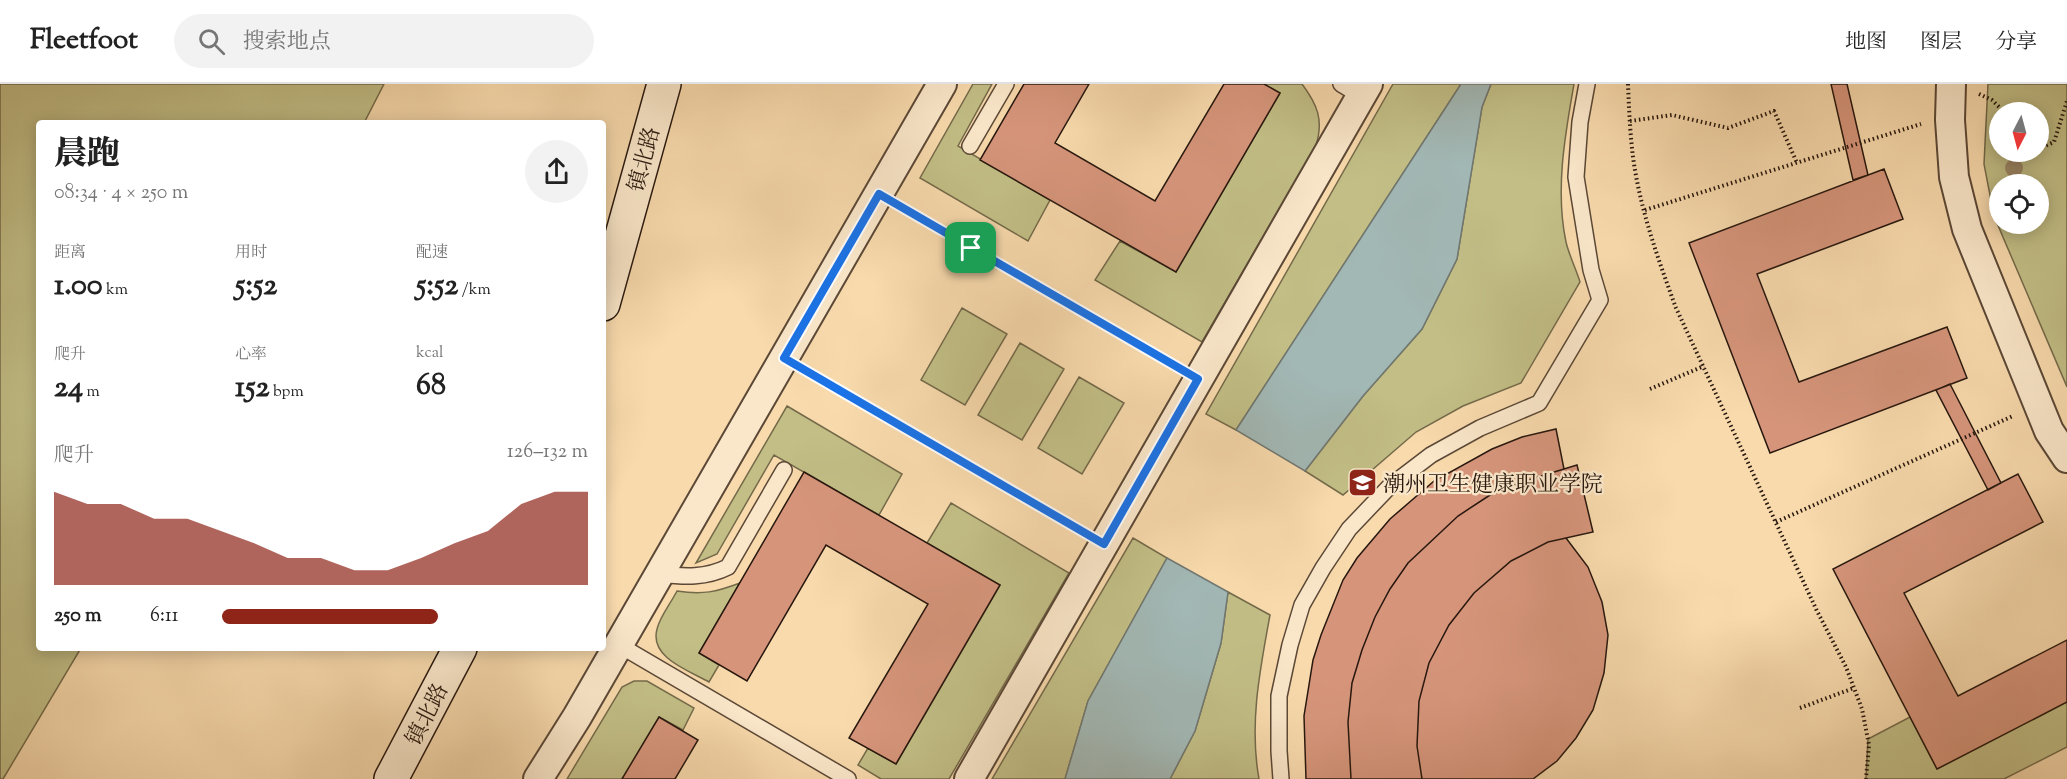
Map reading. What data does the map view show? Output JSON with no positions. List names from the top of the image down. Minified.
{"streets":{"street":["镇北路"]},"places":{"school or university":["潮州卫生健康职业学院"]},"north":"bottom","page":{"header":"Fleetfoot","search":"搜索地点","nav":["地图","图层","分享"],"heading":["晨跑","08:34 · 4 × 250 m"],"stats":[["距离","1.00 km"],["用时","5:52"],["配速","5:52 /km"],["爬升","24 m"],["心率","152 bpm"],["kcal","68"]],"chart":["爬升","126–132 m"],"list":[{"name":"250 m","note":"6:11"}]}}
